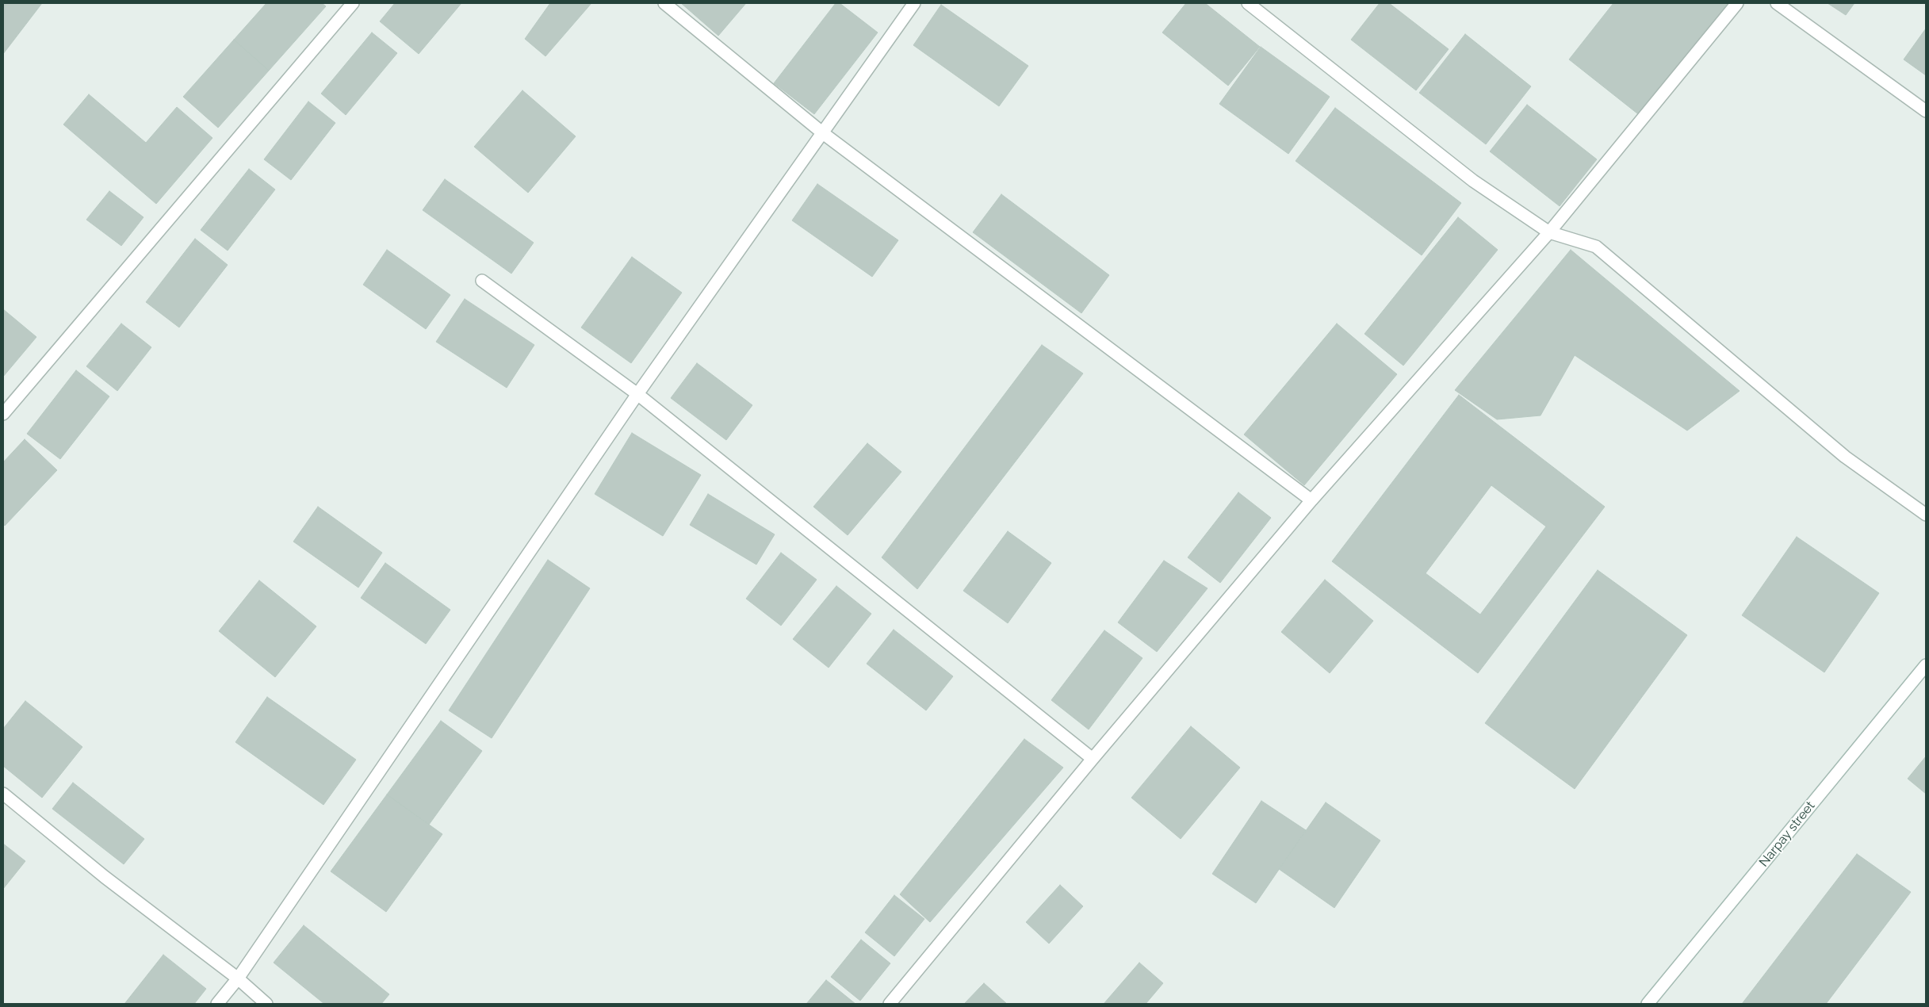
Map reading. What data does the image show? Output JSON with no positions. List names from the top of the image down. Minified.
{"streets":{"street":["Narpay street"]}}
